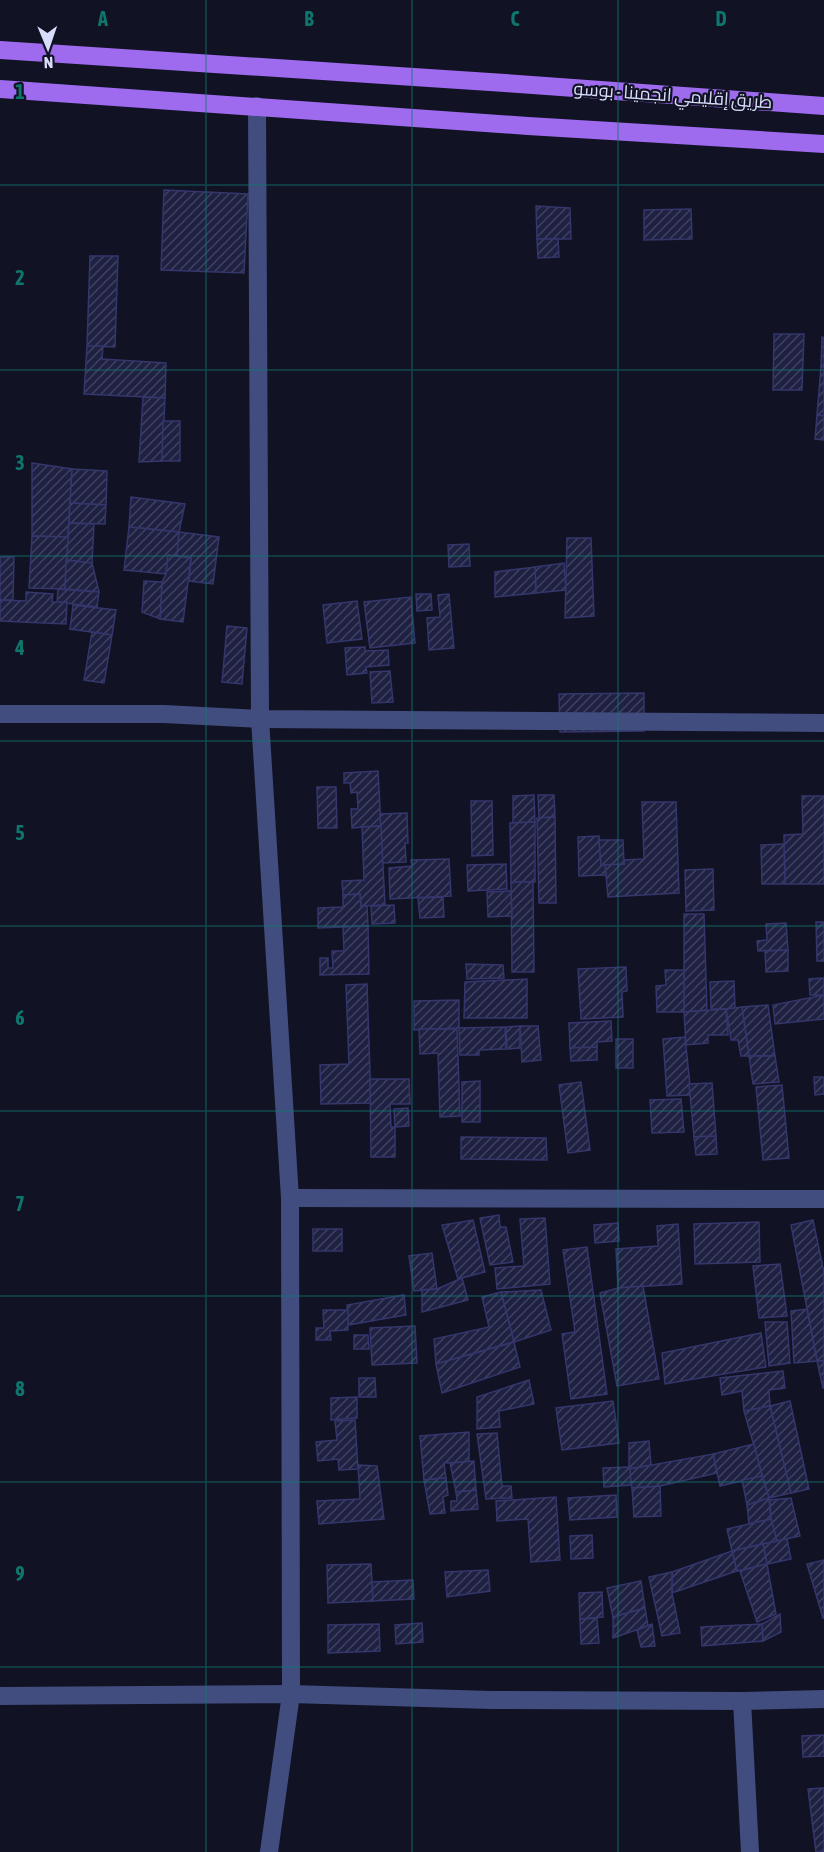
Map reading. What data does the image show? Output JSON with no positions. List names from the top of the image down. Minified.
{"streets":{"main road":["طريق إقليمي انجمينا - بوسو"]},"north":"bottom","grid":{"columns":["A","B","C","D"],"rows":["1","2","3","4","5","6","7","8","9"]}}
